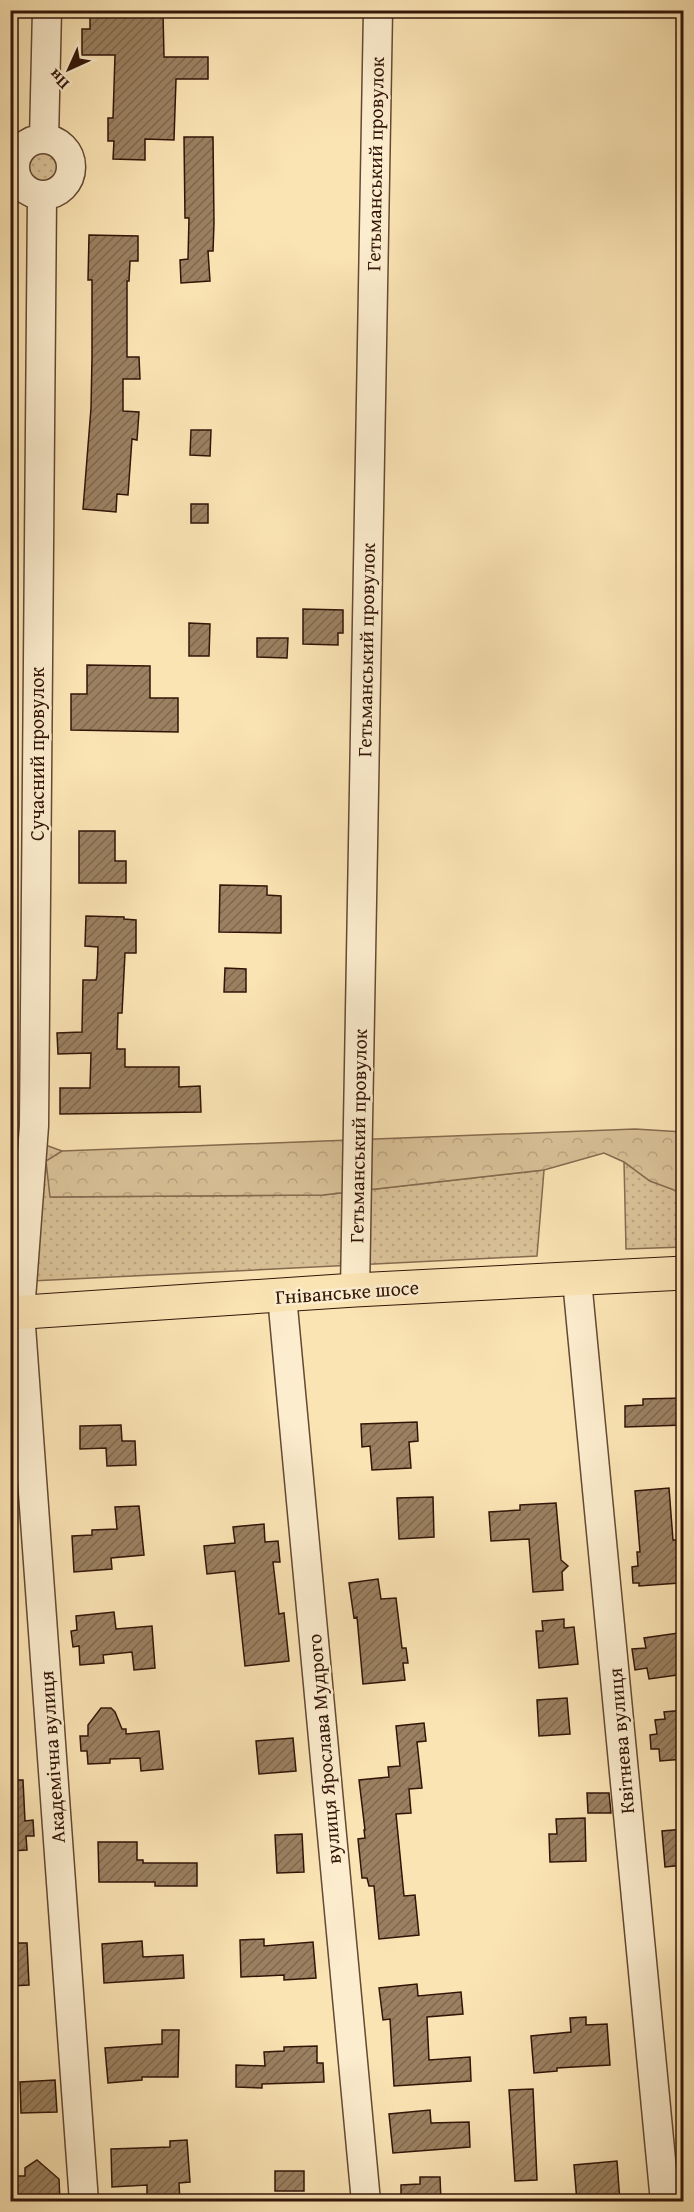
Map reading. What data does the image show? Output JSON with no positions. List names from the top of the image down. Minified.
{"streets":{"main road":["Гніванське шосе"],"street":["Гетьманський провулок","Сучасний провулок","Квітнева вулиця","вулиця Ярослава Мудрого","Академічна вулиця"]},"crossings":[["Гетьманський провулок","Гніванське шосе"],["Сучасний провулок","Гніванське шосе"],["Сучасний провулок","Академічна вулиця"],["Гніванське шосе","Квітнева вулиця"],["Гніванське шосе","вулиця Ярослава Мудрого"],["Гніванське шосе","Академічна вулиця"]],"north":"bottom left"}
